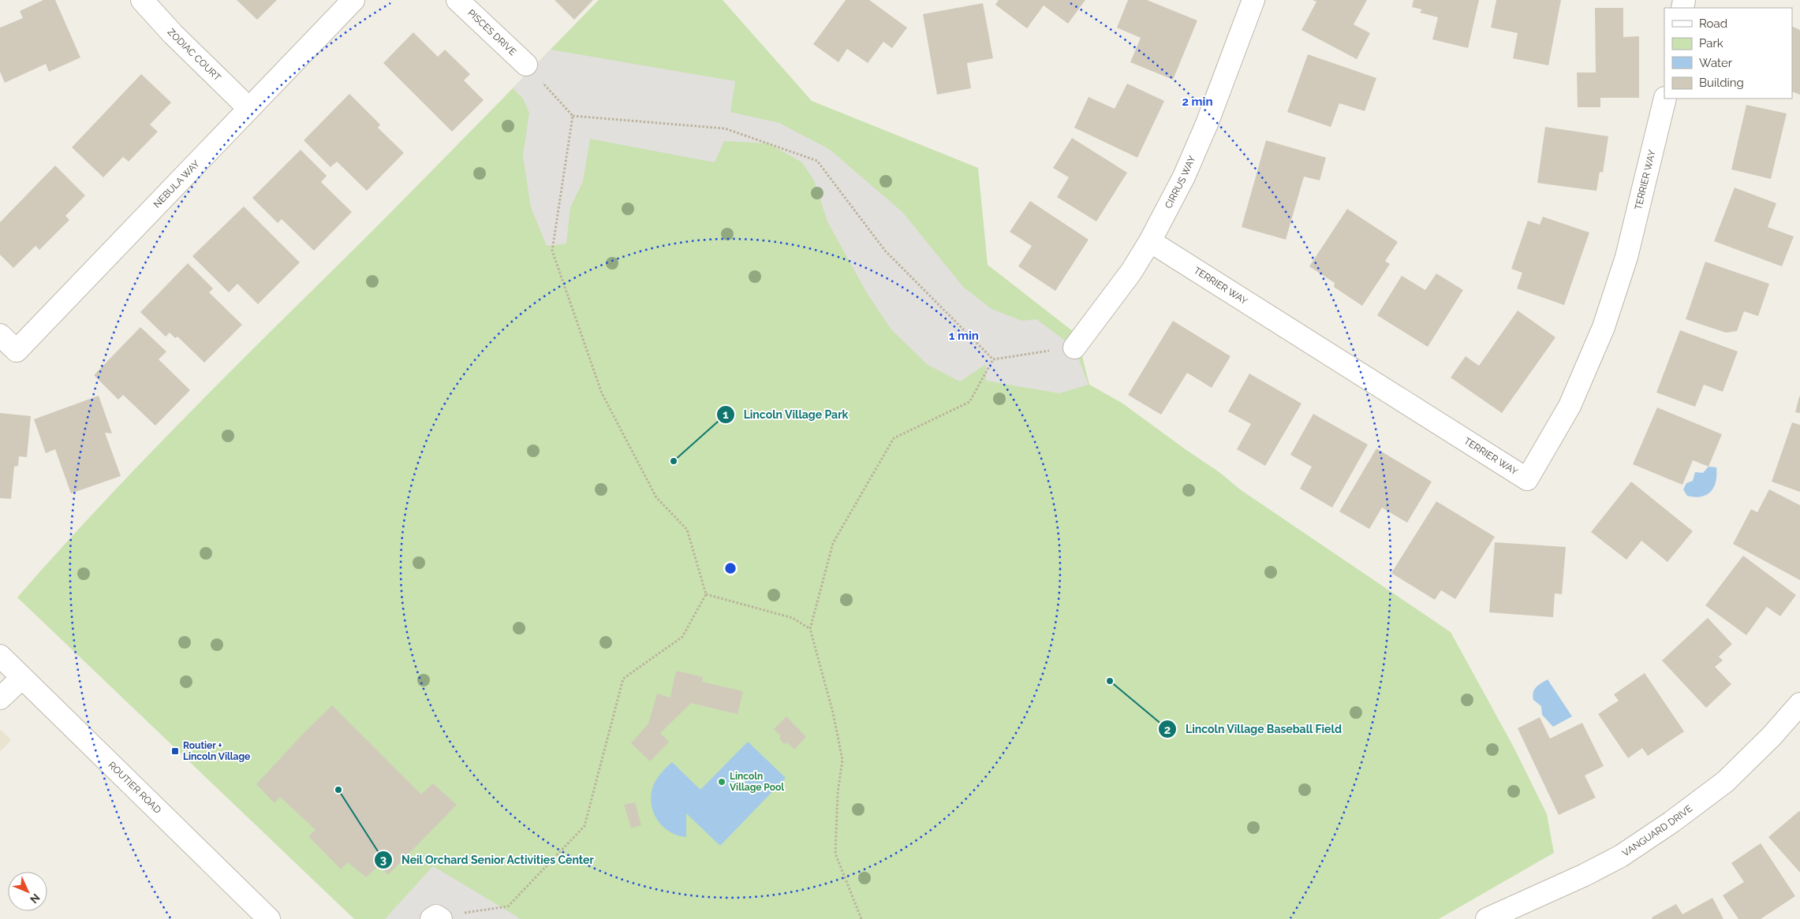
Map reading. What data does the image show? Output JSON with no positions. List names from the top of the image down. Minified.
{"streets":{"street":["PISCES DRIVE","ZODIAC COURT","TERRIER WAY","CIRRUS WAY","NEBULA WAY","ROUTIER ROAD","VANGUARD DRIVE"]},"crossings":[["ZODIAC COURT","NEBULA WAY"],["TERRIER WAY","CIRRUS WAY"]],"places":{"other":["Lincoln Village Park","Lincoln Village Baseball Field","Lincoln Village Pool","Neil Orchard Senior Activities Center"],"transit":["Routier + Lincoln Village"]},"legend":["Road","Park","Water","Building"],"north":"bottom right","rings":["2 min","1 min"]}
